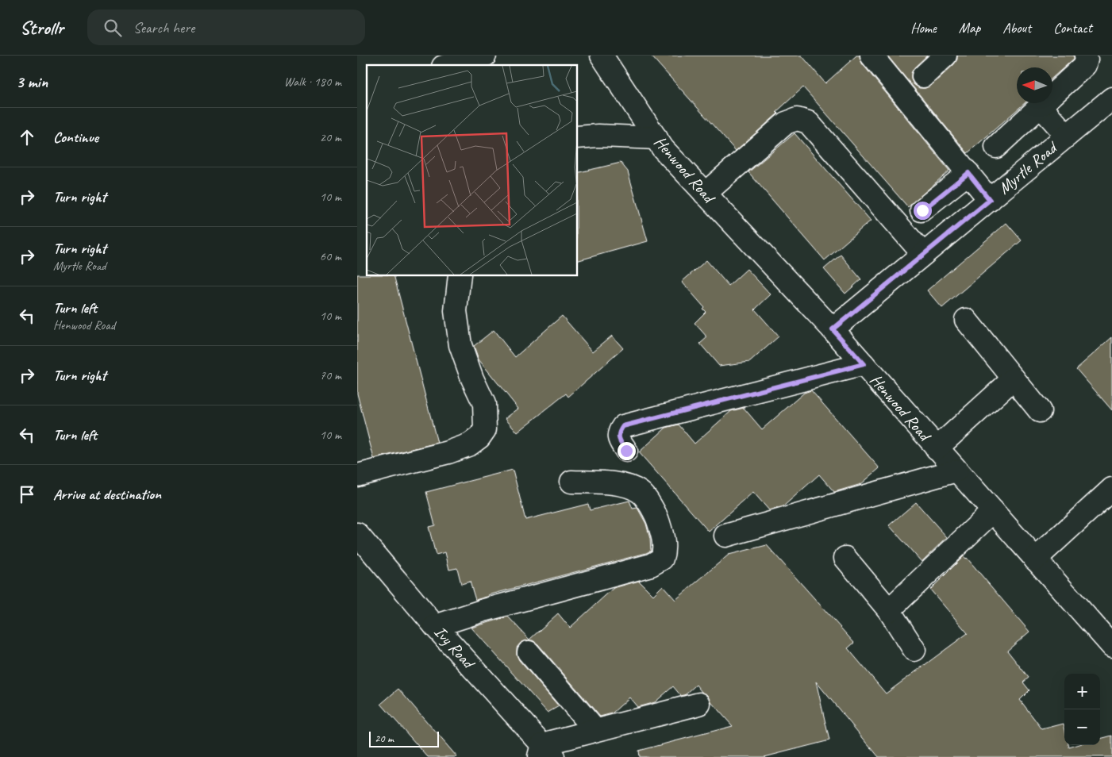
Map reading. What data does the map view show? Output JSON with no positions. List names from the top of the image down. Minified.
{"streets":{"street":["Myrtle Road","Henwood Road","Ivy Road"]},"crossings":[["Myrtle Road","Henwood Road"]],"scale_bar":"20 m","north":"left","page":{"header":"Strollr","search":"Search here","nav":["Home","Map","About","Contact"],"heading":["3 min","Walk · 180 m"],"list":[["Continue","20 m"],["Turn right","10 m"],["Turn right","Myrtle Road","60 m"],["Turn left","Henwood Road","10 m"],["Turn right","70 m"],["Turn left","10 m"],"Arrive at destination"],"map_buttons":["+","−"],"scale":"20 m"}}
